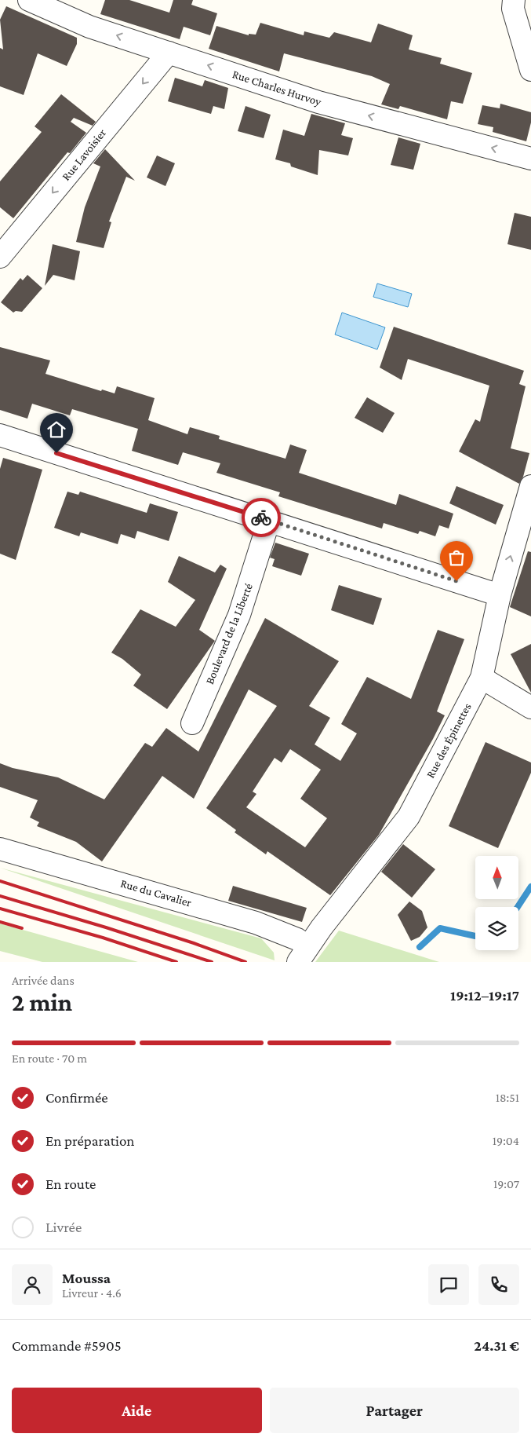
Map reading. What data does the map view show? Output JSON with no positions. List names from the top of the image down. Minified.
{"streets":{"street":["Rue Charles Hurvoy","Rue Lavoisier","Boulevard de la Liberté","Rue des Épinettes","Rue du Cavalier"]},"crossings":[["Rue Charles Hurvoy","Rue Lavoisier"],["Rue des Épinettes","Rue du Cavalier"]],"one_way":["Rue Charles Hurvoy","Rue Lavoisier"],"north":"top","page":{"heading":["2 min","Arrivée dans","19:12–19:17"],"panel":["Moussa","Livreur · 4.6","Commande #5905","24.31 €"],"bar":"En route · 70 m","list":[["Confirmée","18:51"],["En préparation","19:04"],["En route","19:07"],"Livrée"],"buttons":["Aide","Partager"]}}
